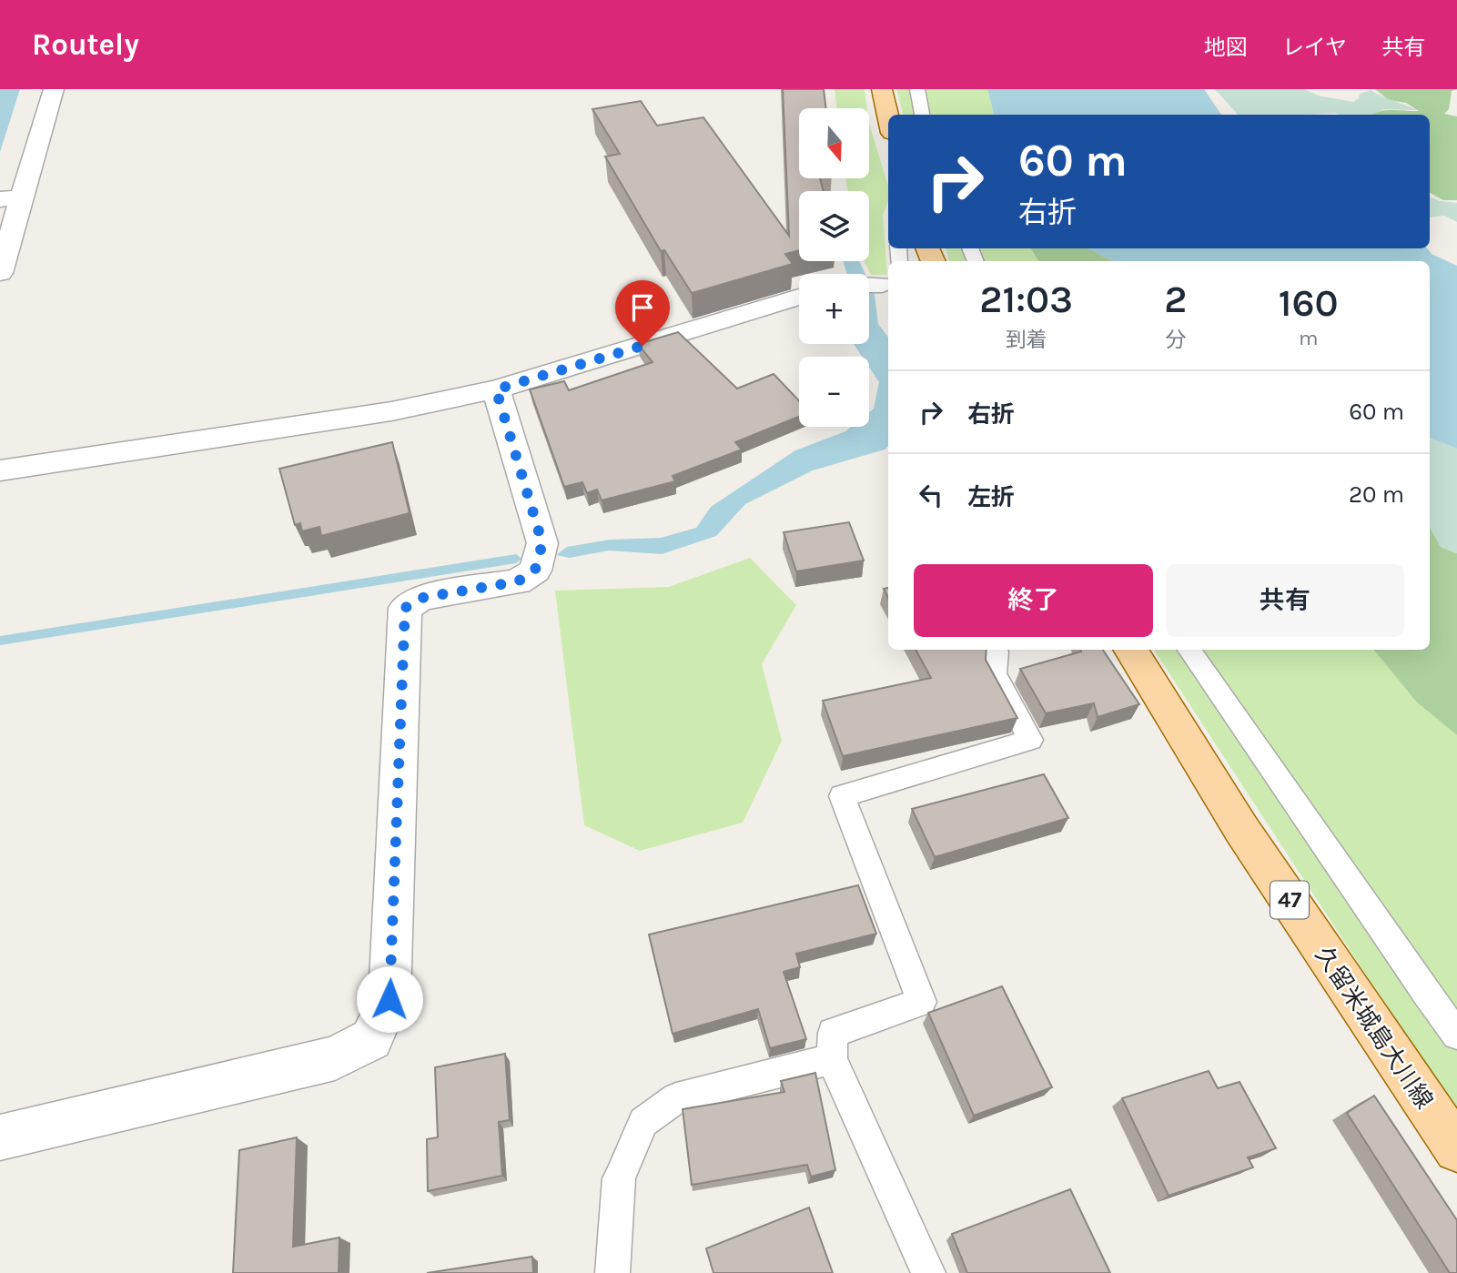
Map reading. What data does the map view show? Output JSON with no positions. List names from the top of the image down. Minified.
{"streets":{"main road":["47","久留米城島大川線"]},"north":"bottom","page":{"header":"Routely","nav":["地図","レイヤ","共有"],"map_buttons":["+","−"],"turn":["60 m","右折"],"eta":["21:03","到着","2","分","160","m"],"list":[{"name":"右折","value":"60 m"},{"name":"左折","value":"20 m"}],"buttons":["終了","共有"]}}
